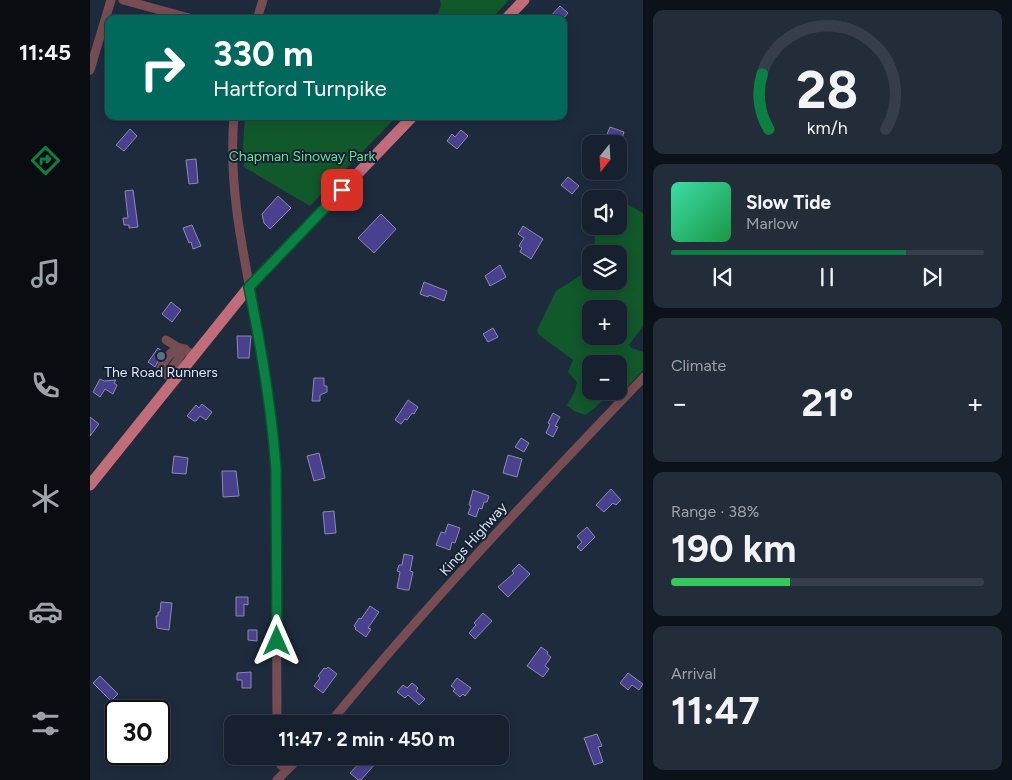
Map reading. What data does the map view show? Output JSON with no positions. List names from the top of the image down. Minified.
{"streets":{"street":["Kings Highway"]},"parks":["Chapman Sinoway Park"],"places":["The Road Runners"],"north":"bottom","page":{"tabs":"11:45","turn":["330 m","Hartford Turnpike"],"map_buttons":["+","−"],"song":["Slow Tide","Marlow"],"tile":["Climate",["Range · 38%","190 km"],["Arrival","11:47"]],"heat":["−","21°","+"],"limit":"30","trip":"11:47 · 2 min · 450 m","gauge":["28","km/h"]}}
